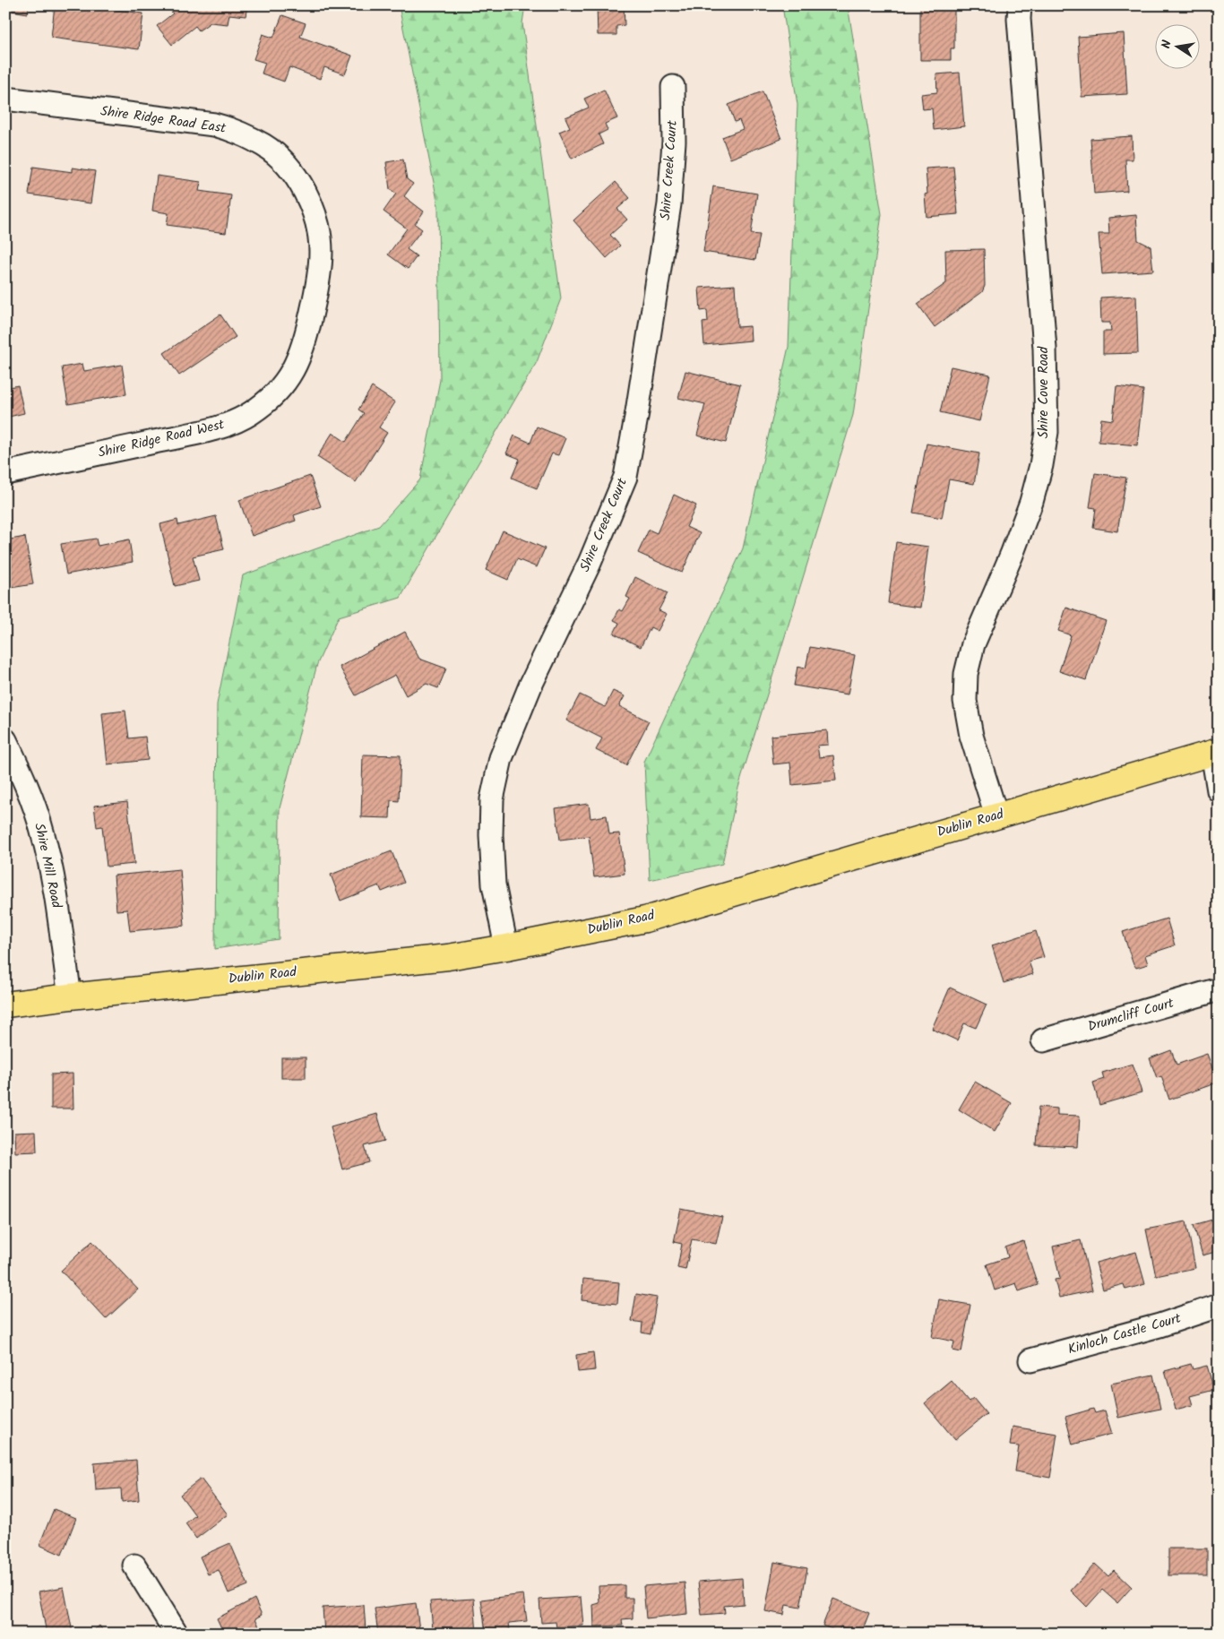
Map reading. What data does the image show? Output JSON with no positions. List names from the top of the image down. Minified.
{"streets":{"main road":["Dublin Road"],"street":["Shire Ridge Road East","Shire Creek Court","Shire Cove Road","Shire Ridge Road West","Shire Mill Road","Drumcliff Court","Kinloch Castle Court"]},"crossings":[["Shire Ridge Road East","Shire Ridge Road West"],["Shire Creek Court","Dublin Road"],["Shire Cove Road","Dublin Road"],["Dublin Road","Shire Mill Road"]],"north":"left"}
